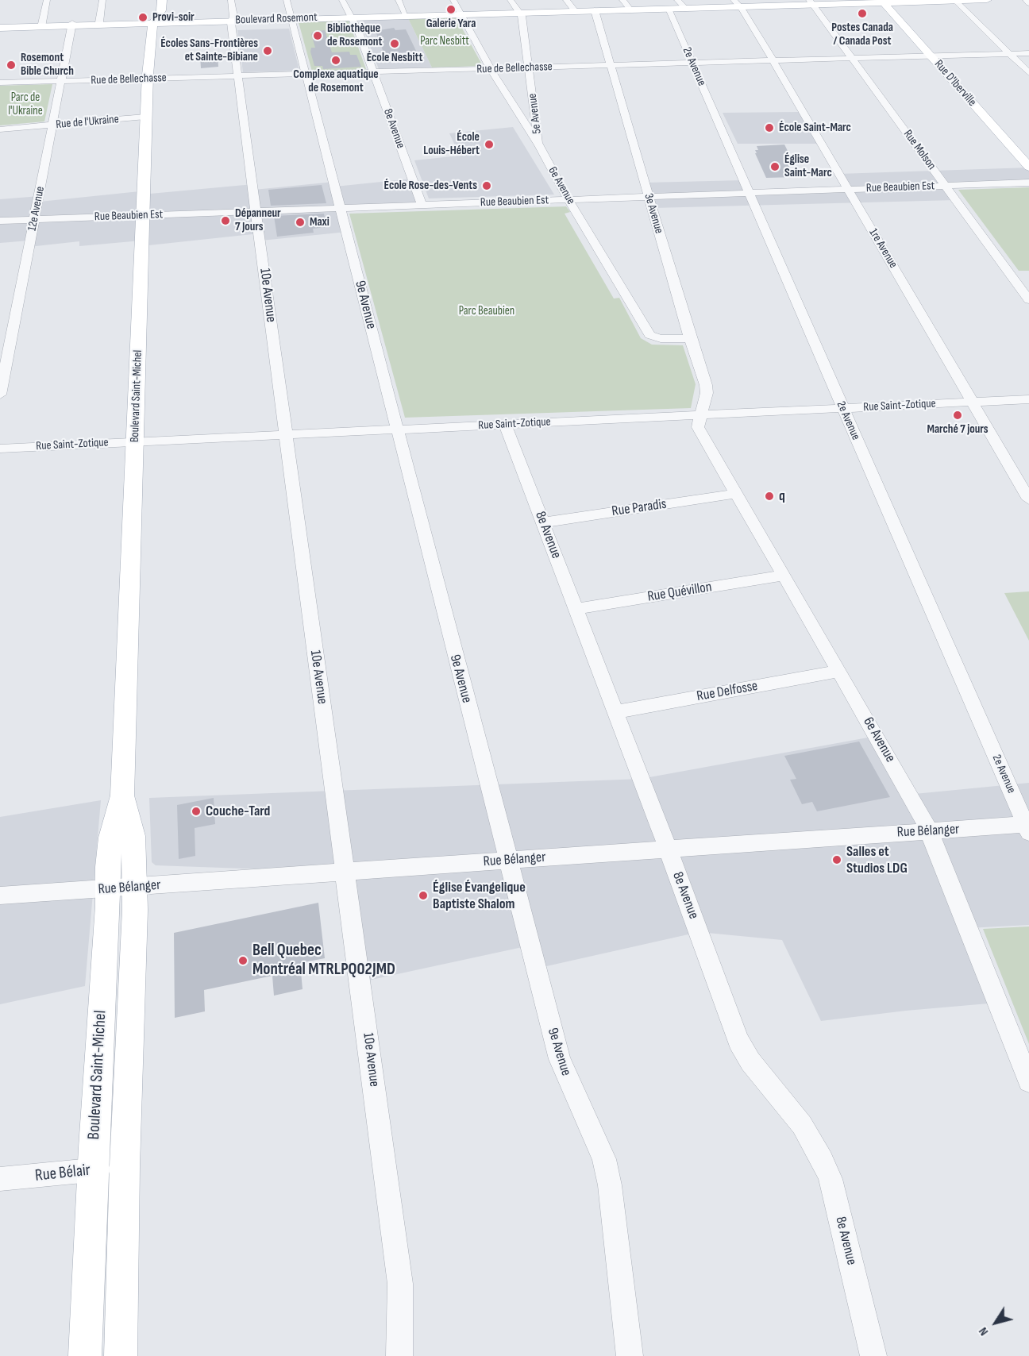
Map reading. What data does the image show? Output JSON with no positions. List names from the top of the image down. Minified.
{"streets":{"main road":["Boulevard Rosemont","Rue D'Iberville","Boulevard Saint-Michel"],"street":["2e Avenue","Rue de Bellechasse","5e Avenue","Rue de l'Ukraine","8e Avenue","Rue Molson","6e Avenue","Rue Beaubien Est","12e Avenue","3e Avenue","1re Avenue","10e Avenue","9e Avenue","Rue Saint-Zotique","Rue Paradis","Rue Quévillon","Rue Delfosse","Rue Bélanger","Rue Bélair"]},"crossings":[["Boulevard Rosemont","2e Avenue"],["Boulevard Rosemont","Rue D'Iberville"],["Boulevard Rosemont","5e Avenue"],["Boulevard Rosemont","8e Avenue"],["Boulevard Rosemont","Rue Molson"],["Boulevard Rosemont","6e Avenue"],["Boulevard Rosemont","12e Avenue"],["Boulevard Rosemont","3e Avenue"],["Boulevard Rosemont","1re Avenue"],["Boulevard Rosemont","10e Avenue"],["Boulevard Rosemont","9e Avenue"],["Boulevard Rosemont","Boulevard Saint-Michel"],["2e Avenue","Rue de Bellechasse"],["2e Avenue","Rue Beaubien Est"],["2e Avenue","Rue Saint-Zotique"],["2e Avenue","Rue Bélanger"],["Rue de Bellechasse","Rue D'Iberville"],["Rue de Bellechasse","5e Avenue"],["Rue de Bellechasse","8e Avenue"],["Rue de Bellechasse","Rue Molson"],["Rue de Bellechasse","6e Avenue"],["Rue de Bellechasse","12e Avenue"],["Rue de Bellechasse","3e Avenue"],["Rue de Bellechasse","1re Avenue"],["Rue de Bellechasse","10e Avenue"],["Rue de Bellechasse","9e Avenue"],["Rue de Bellechasse","Boulevard Saint-Michel"],["5e Avenue","6e Avenue"],["Rue de l'Ukraine","12e Avenue"],["Rue de l'Ukraine","Boulevard Saint-Michel"],["8e Avenue","Rue Beaubien Est"],["8e Avenue","Rue Saint-Zotique"],["8e Avenue","Rue Paradis"],["8e Avenue","Rue Quévillon"],["8e Avenue","Rue Delfosse"],["8e Avenue","Rue Bélanger"],["Rue Molson","Rue Beaubien Est"],["6e Avenue","Rue Beaubien Est"],["6e Avenue","3e Avenue"],["6e Avenue","Rue Saint-Zotique"],["6e Avenue","Rue Paradis"],["6e Avenue","Rue Quévillon"],["6e Avenue","Rue Delfosse"],["6e Avenue","Rue Bélanger"],["Rue Beaubien Est","12e Avenue"],["Rue Beaubien Est","3e Avenue"],["Rue Beaubien Est","1re Avenue"],["Rue Beaubien Est","10e Avenue"],["Rue Beaubien Est","9e Avenue"],["Rue Beaubien Est","Boulevard Saint-Michel"],["3e Avenue","Rue Saint-Zotique"],["1re Avenue","Rue Saint-Zotique"],["10e Avenue","Rue Saint-Zotique"],["10e Avenue","Rue Bélanger"],["9e Avenue","Rue Saint-Zotique"],["9e Avenue","Rue Bélanger"],["Boulevard Saint-Michel","Rue Saint-Zotique"],["Boulevard Saint-Michel","Rue Bélanger"],["Boulevard Saint-Michel","Rue Bélair"]],"parks":["Parc Nesbitt","Parc de l'Ukraine","Parc Beaubien"],"places":["Galerie Yara","Postes Canada / Canada Post","Provi-soir","Bibliothèque de Rosemont","École Nesbitt","Écoles Sans-Frontières et Sainte-Bibiane","Complexe aquatique de Rosemont","Rosemont Bible Church","École Saint-Marc","École Louis-Hébert","Église Saint-Marc","École Rose-des-Vents","Dépanneur 7 Jours","Maxi","Marché 7 jours","q","Couche-Tard","Salles et Studios LDG","Église Évangelique Baptiste Shalom","Bell Quebec Montréal MTRLPQ02JMD"],"north":"bottom left"}
